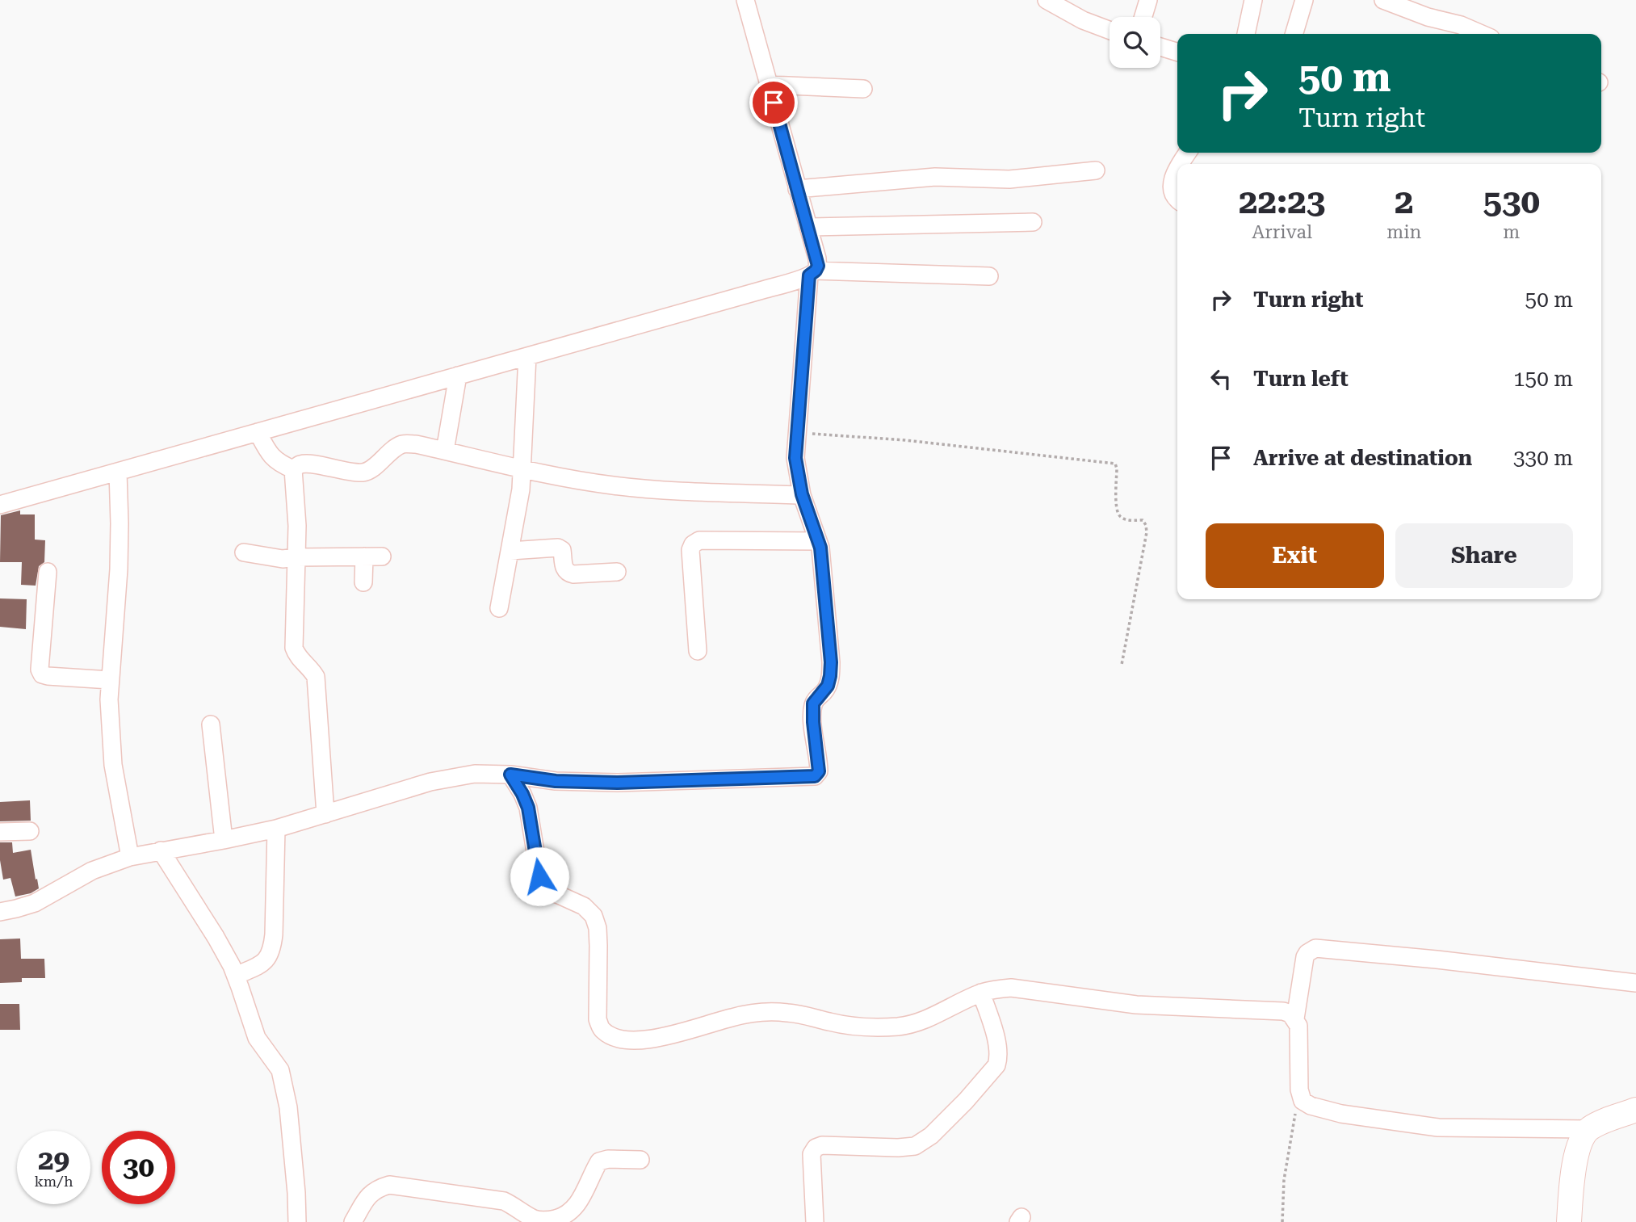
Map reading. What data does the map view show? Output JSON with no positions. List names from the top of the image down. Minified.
{"page":{"turn":["50 m","Turn right"],"eta":["22:23","Arrival","2","min","530","m"],"list":[{"name":"Turn right","value":"50 m"},{"name":"Turn left","value":"150 m"},{"name":"Arrive at destination","value":"330 m"}],"buttons":["Exit","Share"],"speed":"29 km/h","limit":"30"}}
